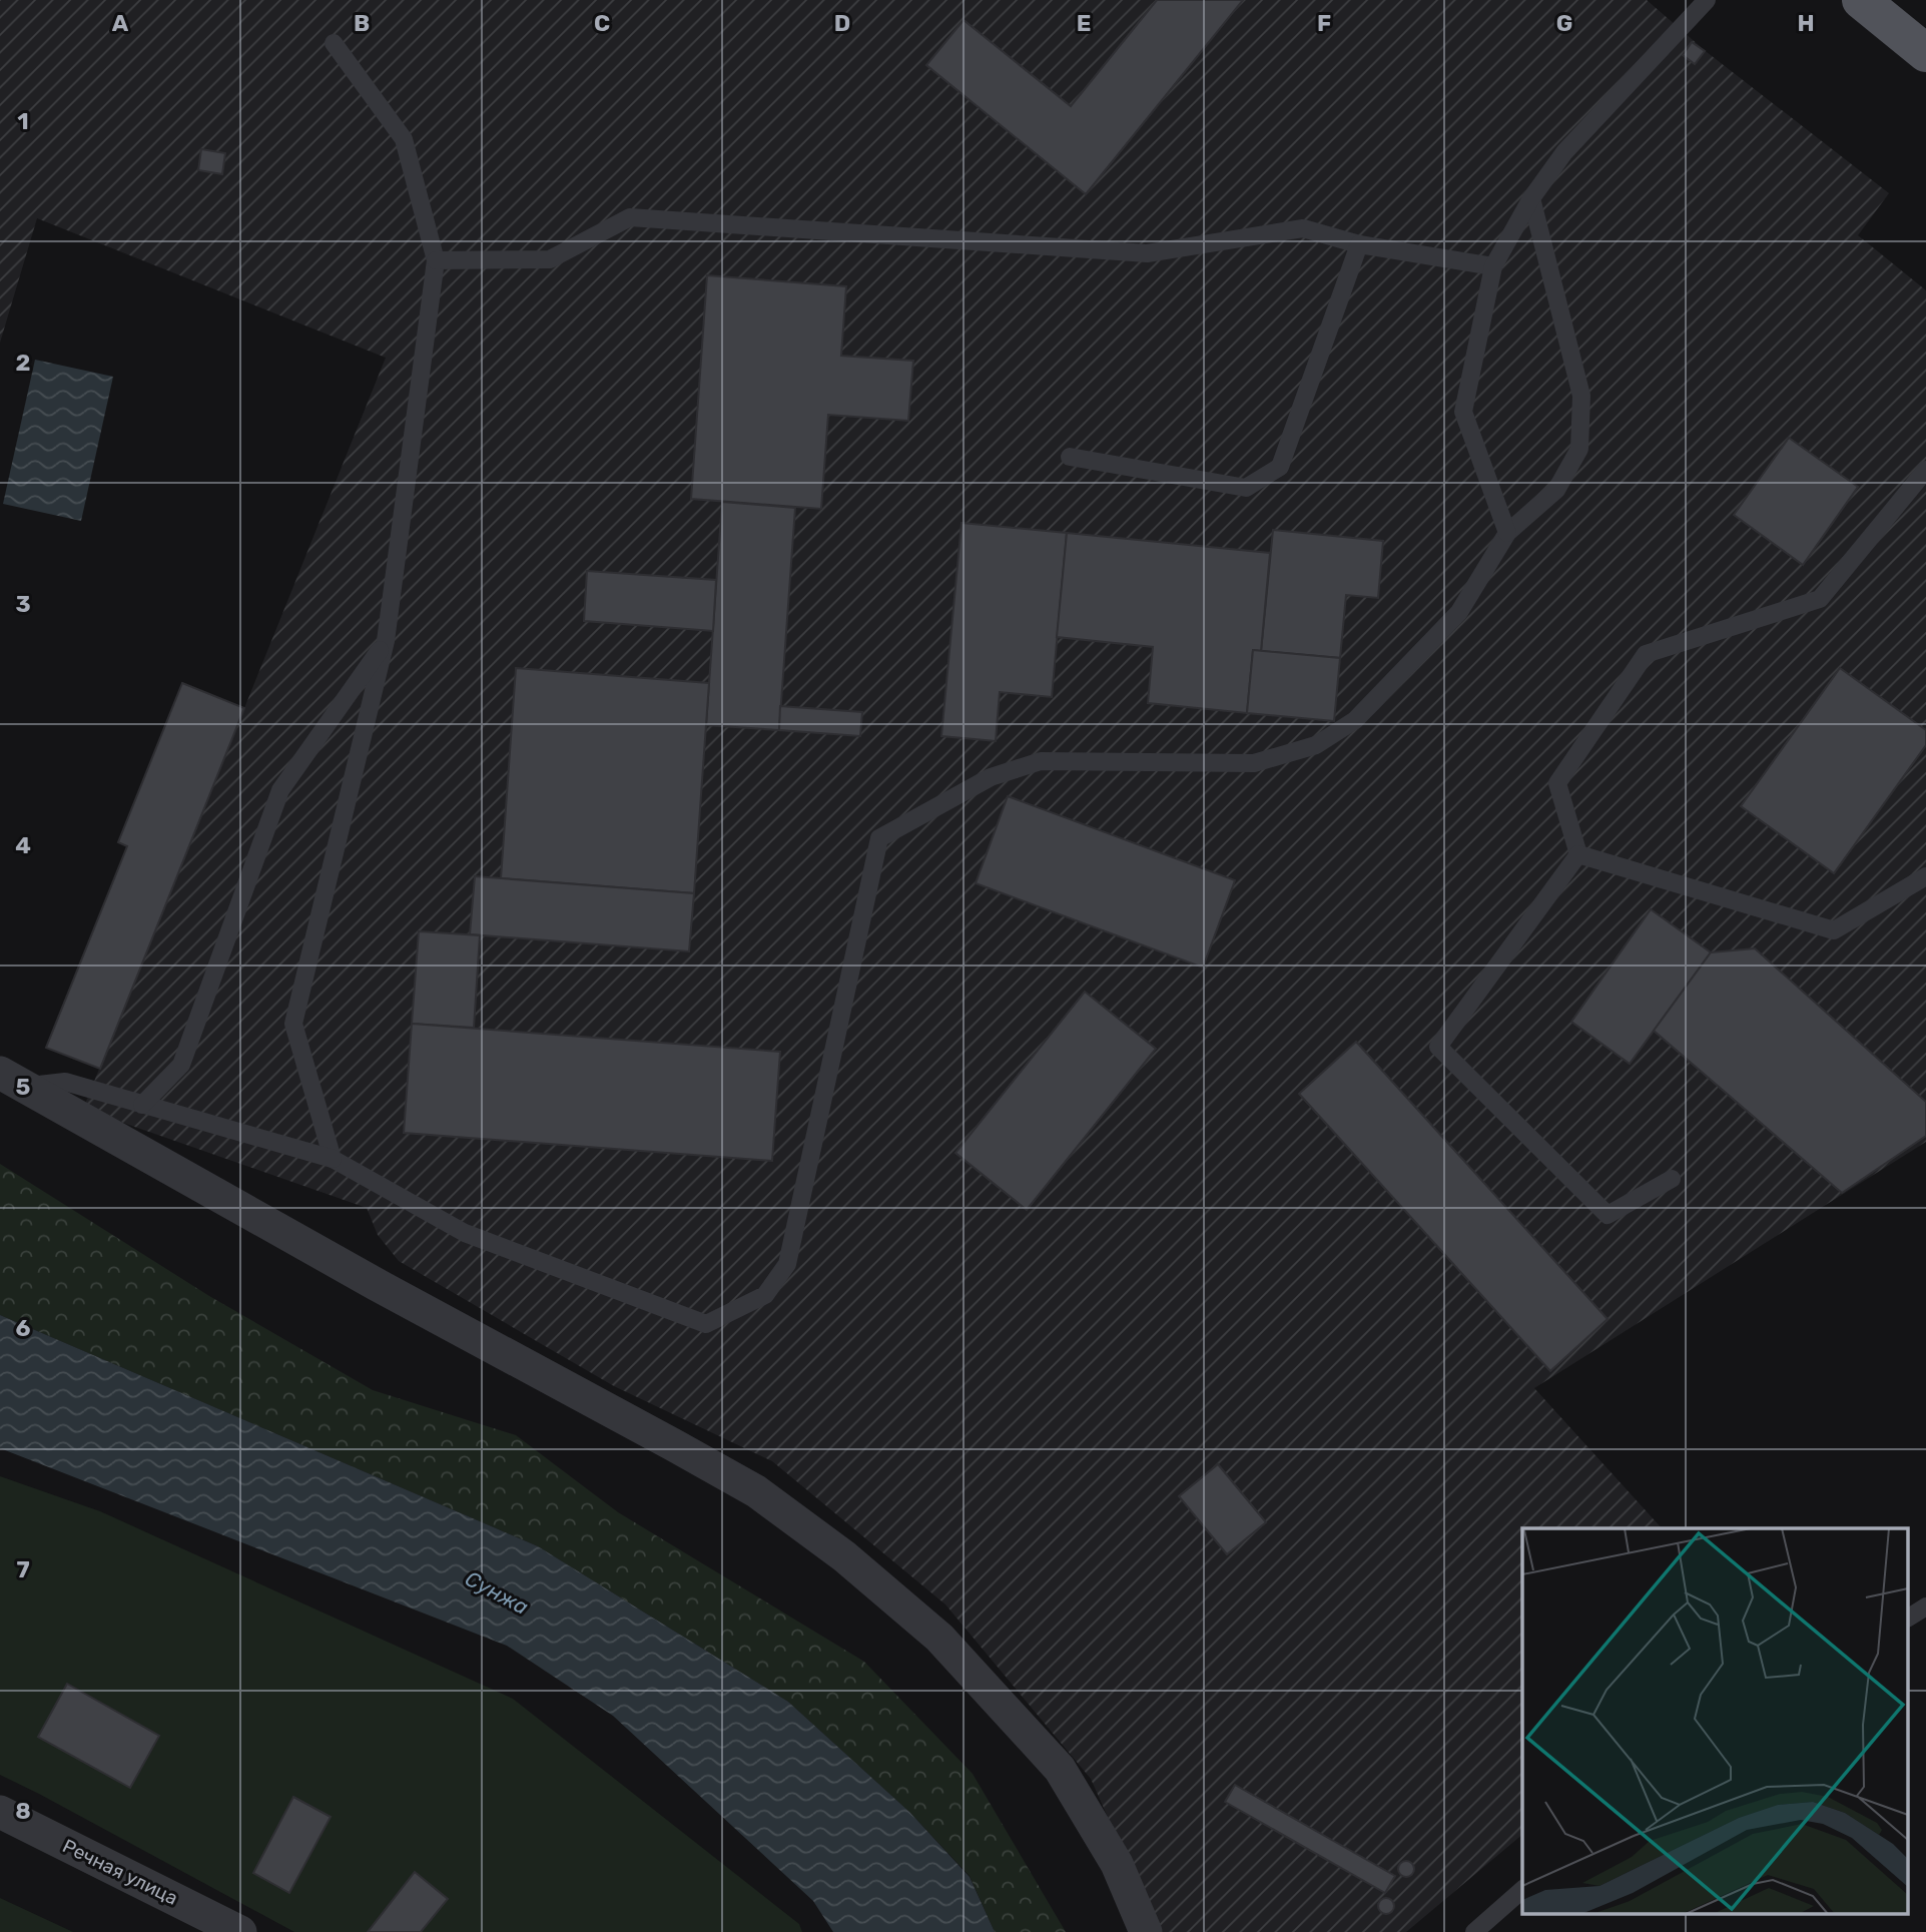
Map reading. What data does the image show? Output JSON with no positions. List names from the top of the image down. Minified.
{"streets":{"street":["Речная улица"]},"water":["Сунжа"],"grid":{"columns":["A","B","C","D","E","F","G","H"],"rows":["1","2","3","4","5","6","7","8"]}}
